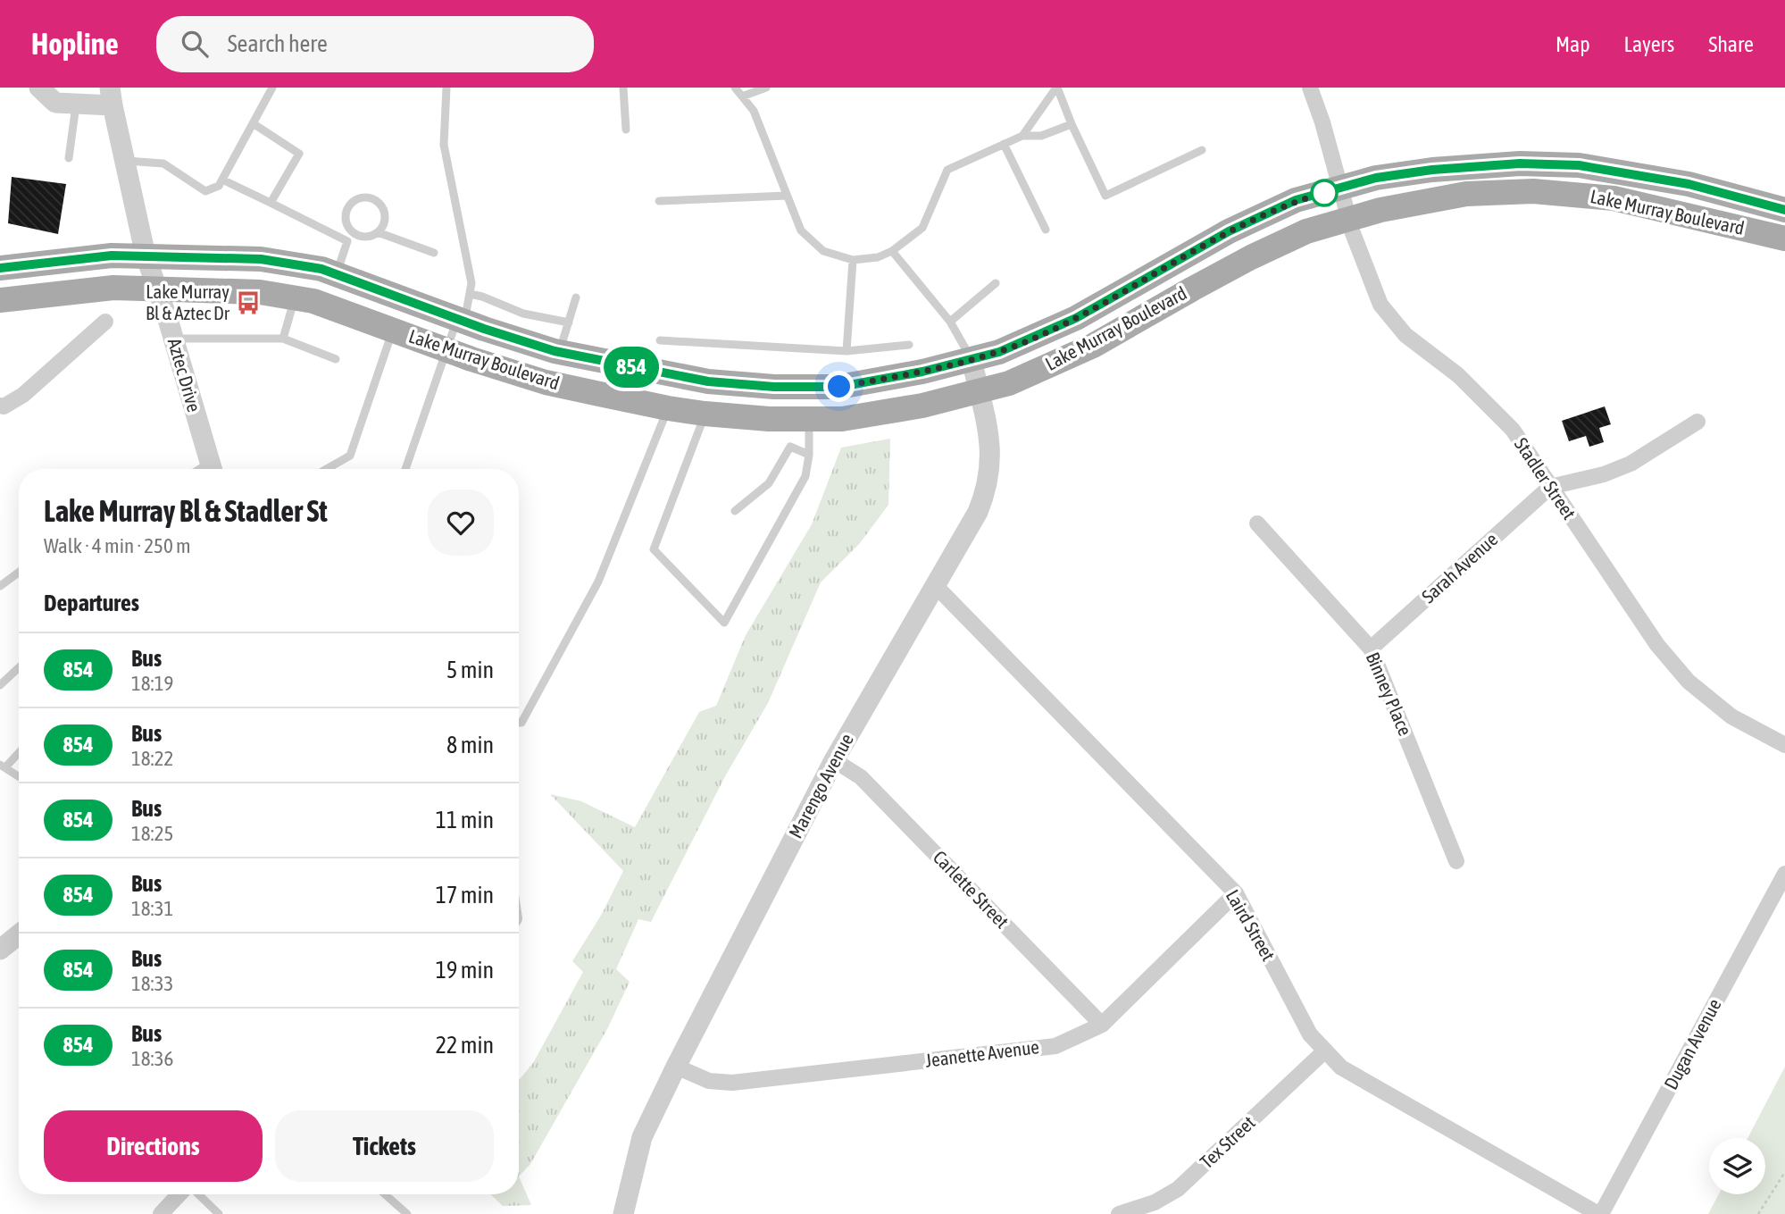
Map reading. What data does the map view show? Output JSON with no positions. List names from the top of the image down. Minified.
{"streets":{"main road":["Lake Murray Boulevard"],"street":["Aztec Drive","Stadler Street","Sarah Avenue","Binney Place","Marengo Avenue","Carlette Street","Laird Street","Dugan Avenue","Jeanette Avenue","Tex Street"]},"crossings":[["Lake Murray Boulevard","Aztec Drive"],["Lake Murray Boulevard","Stadler Street"],["Lake Murray Boulevard","Marengo Avenue"],["Stadler Street","Sarah Avenue"],["Sarah Avenue","Binney Place"],["Marengo Avenue","Carlette Street"],["Marengo Avenue","Laird Street"],["Marengo Avenue","Jeanette Avenue"],["Carlette Street","Jeanette Avenue"],["Laird Street","Dugan Avenue"],["Laird Street","Jeanette Avenue"],["Laird Street","Tex Street"]],"places":{"bus stop":["Lake Murray Bl & Aztec Dr"]},"lines":["bus line 854"],"page":{"header":"Hopline","search":"Search here","nav":["Map","Layers","Share"],"on_map":"854","heading":[["Lake Murray Bl & Stadler St","Walk · 4 min · 250 m"],"Departures"],"list":[{"mark":"854","name":"Bus","note":"18:19","value":"5 min"},{"mark":"854","name":"Bus","note":"18:22","value":"8 min"},{"mark":"854","name":"Bus","note":"18:25","value":"11 min"},{"mark":"854","name":"Bus","note":"18:31","value":"17 min"},{"mark":"854","name":"Bus","note":"18:33","value":"19 min"},{"mark":"854","name":"Bus","note":"18:36","value":"22 min"}],"buttons":["Directions","Tickets"]}}
